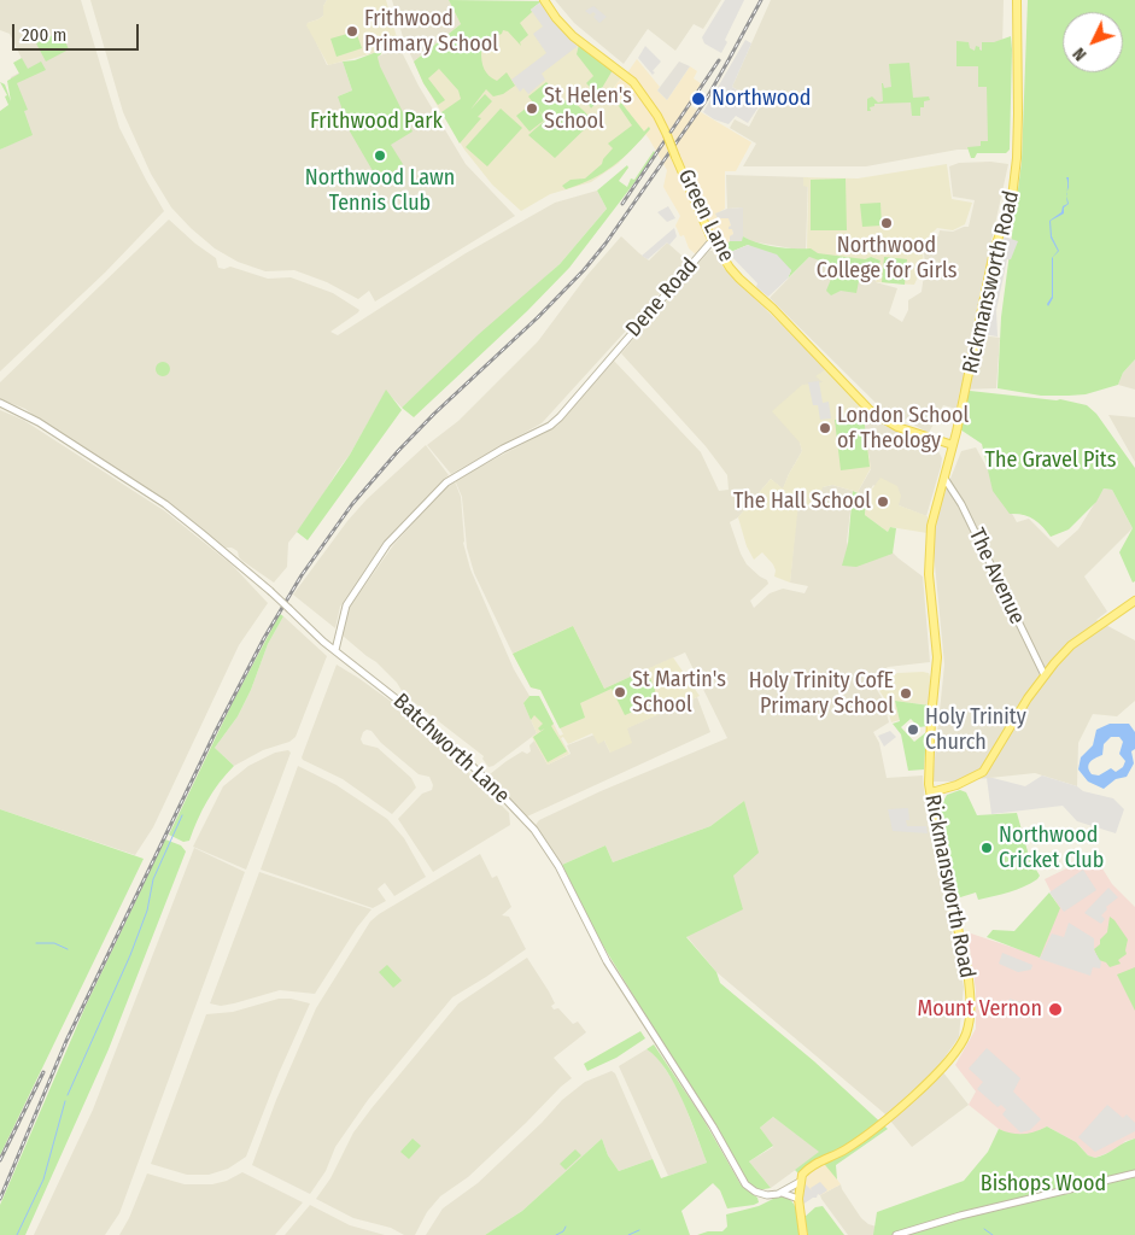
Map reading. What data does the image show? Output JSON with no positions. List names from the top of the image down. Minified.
{"streets":{"main road":["Green Lane","Rickmansworth Road"],"street":["Dene Road","The Avenue","Batchworth Lane"]},"crossings":[["Green Lane","Rickmansworth Road"],["Green Lane","Dene Road"],["Rickmansworth Road","The Avenue"],["Dene Road","Batchworth Lane"]],"parks":["Frithwood Park","The Gravel Pits","Bishops Wood"],"places":["Frithwood Primary School","Northwood","St Helen's School","Northwood Lawn Tennis Club","Northwood College for Girls","London School of Theology","The Hall School","St Martin's School","Holy Trinity CofE Primary School","Holy Trinity Church","Northwood Cricket Club","Mount Vernon"],"scale_bar":"200 m","north":"bottom left"}
